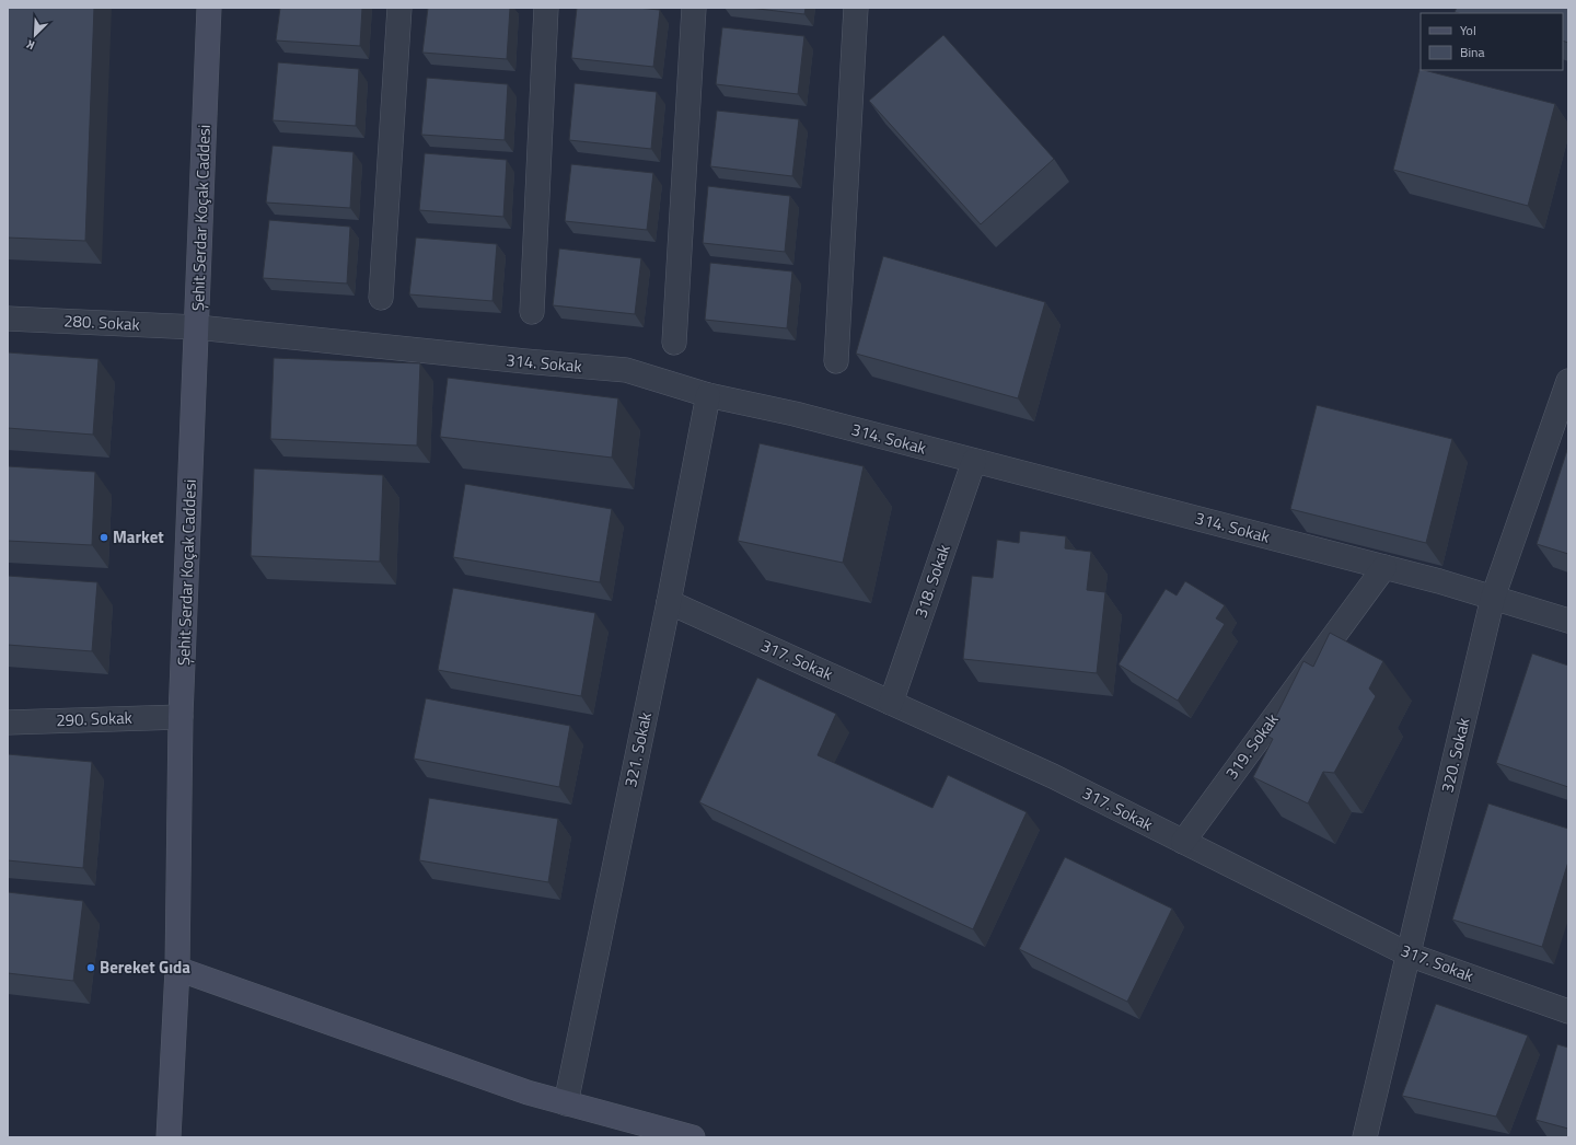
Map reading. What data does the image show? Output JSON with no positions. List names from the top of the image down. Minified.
{"streets":{"street":["Şehit Serdar Koçak Caddesi","280. Sokak","314. Sokak","318. Sokak","317. Sokak","290. Sokak","319. Sokak","321. Sokak","320. Sokak"]},"crossings":[["Şehit Serdar Koçak Caddesi","280. Sokak"],["Şehit Serdar Koçak Caddesi","314. Sokak"],["Şehit Serdar Koçak Caddesi","290. Sokak"],["280. Sokak","314. Sokak"],["314. Sokak","318. Sokak"],["314. Sokak","319. Sokak"],["314. Sokak","321. Sokak"],["314. Sokak","320. Sokak"],["318. Sokak","317. Sokak"],["317. Sokak","319. Sokak"],["317. Sokak","321. Sokak"],["317. Sokak","320. Sokak"]],"places":["Market","Bereket Gıda"],"legend":["Yol","Bina"],"north":"bottom left"}
